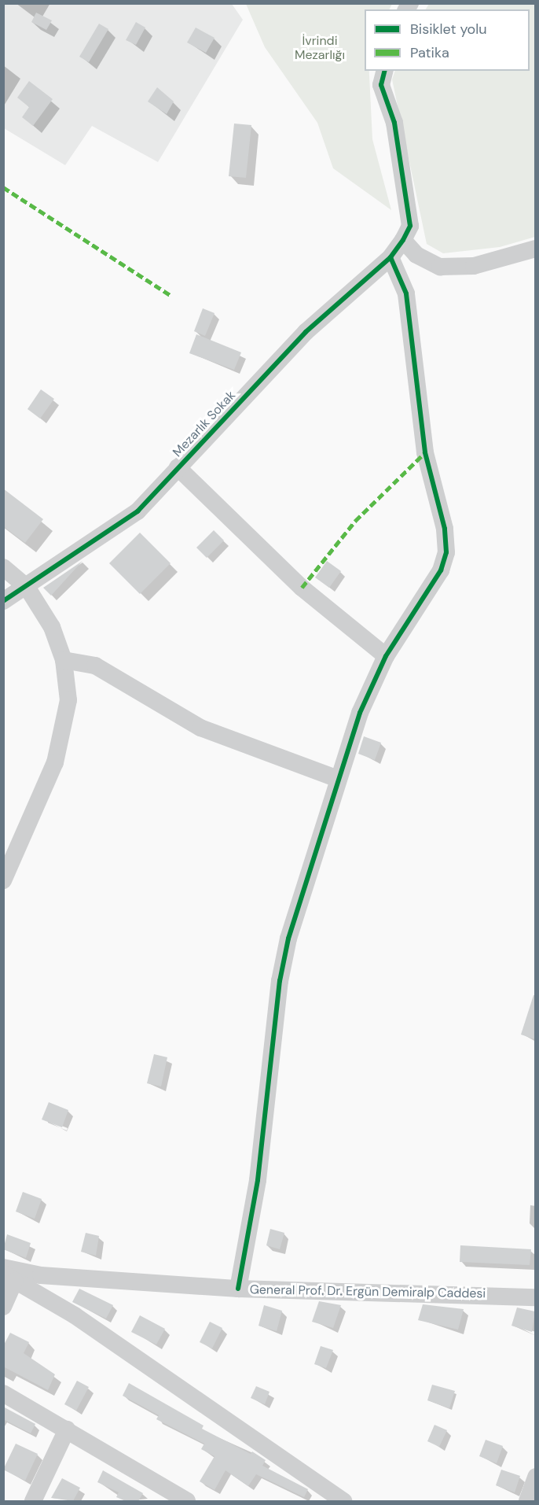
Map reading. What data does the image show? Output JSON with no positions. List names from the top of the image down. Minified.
{"streets":{"street":["Mezarlık Sokak","General Prof. Dr. Ergün Demiralp Caddesi"]},"parks":["İvrindi Mezarlığı"],"legend":["Bisiklet yolu","Patika"]}
